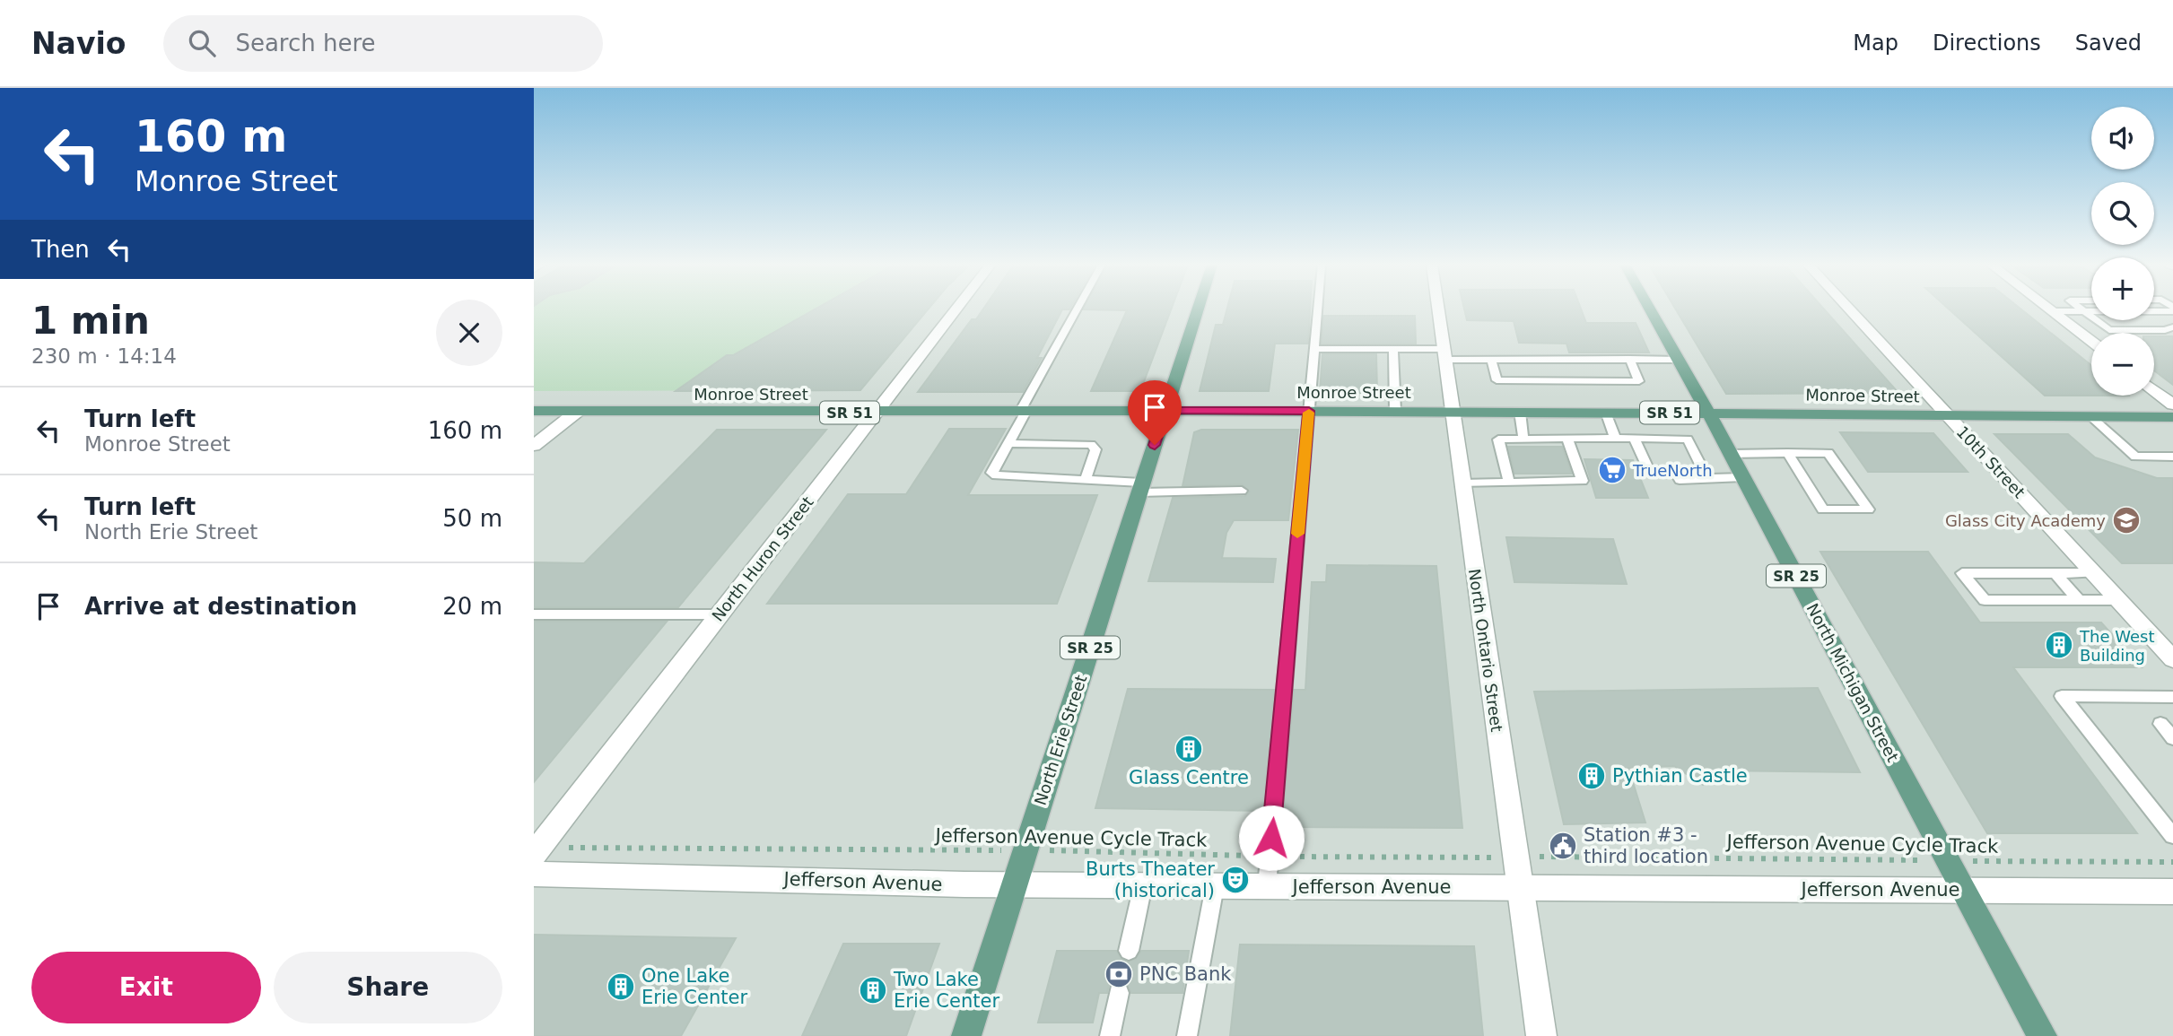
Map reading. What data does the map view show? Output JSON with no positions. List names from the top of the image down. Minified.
{"streets":{"main road":["Monroe Street","SR 51","SR 25","North Michigan Street","North Erie Street"],"street":["10th Street","North Huron Street","North Ontario Street","Jefferson Avenue"],"path":["Jefferson Avenue Cycle Track"]},"crossings":[["Monroe Street","10th Street"],["Monroe Street","North Huron Street"],["Monroe Street","North Ontario Street"],["Monroe Street","North Michigan Street"],["Monroe Street","North Erie Street"],["North Huron Street","Jefferson Avenue Cycle Track"],["North Huron Street","Jefferson Avenue"],["North Ontario Street","Jefferson Avenue Cycle Track"],["North Ontario Street","Jefferson Avenue"],["North Michigan Street","Jefferson Avenue Cycle Track"],["North Michigan Street","Jefferson Avenue"],["North Erie Street","Jefferson Avenue Cycle Track"],["North Erie Street","Jefferson Avenue"],["Jefferson Avenue Cycle Track","Jefferson Avenue"]],"places":{"supermarket":["TrueNorth"],"school or university":["Glass City Academy"],"building":["The West Building","Glass Centre","Pythian Castle","One Lake Erie Center","Two Lake Erie Center"],"public building":["Station #3 - third location"],"theatre":["Burts Theater (historical)"],"bank":["PNC Bank"]},"page":{"header":"Navio","search":"Search here","nav":["Map","Directions","Saved"],"turn":["160 m","Monroe Street"],"map_buttons":["+","−"],"then":"Then","heading":["1 min","230 m · 14:14"],"list":[{"name":"Turn left","note":"Monroe Street","value":"160 m"},{"name":"Turn left","note":"North Erie Street","value":"50 m"},{"name":"Arrive at destination","value":"20 m"}],"buttons":["Exit","Share"]}}
